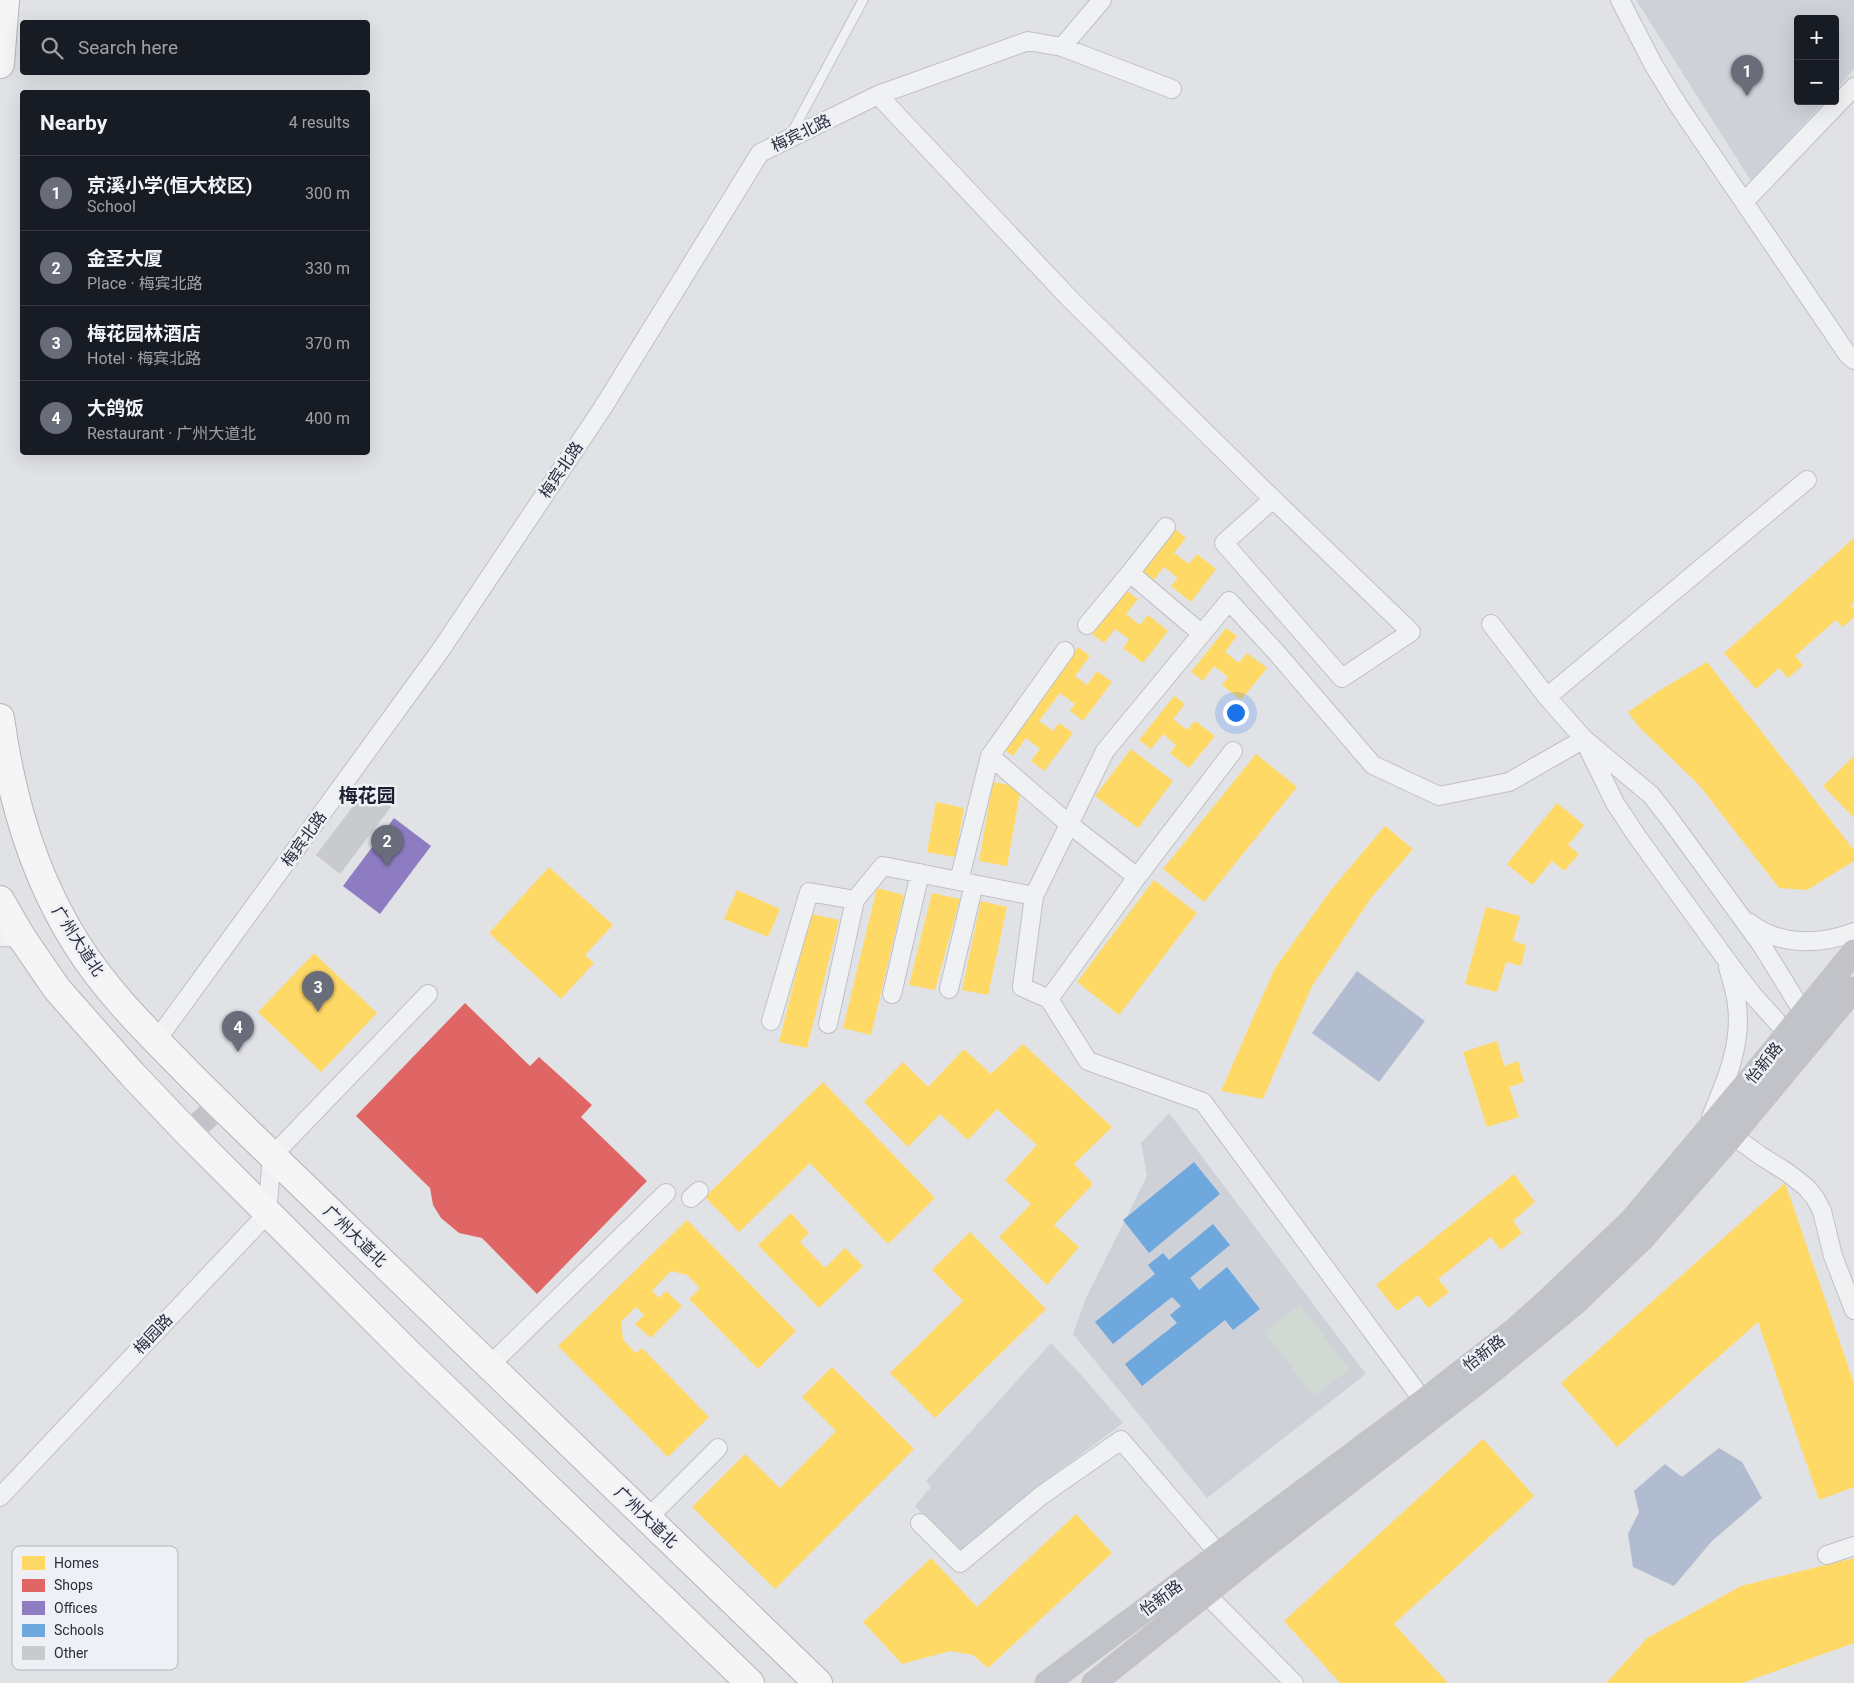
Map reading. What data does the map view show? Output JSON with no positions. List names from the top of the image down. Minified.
{"streets":{"highway":["广州大道北"],"main road":["怡新路"],"street":["梅宾北路","梅园路"]},"crossings":[["梅宾北路","广州大道北"]],"districts":["梅花园"],"legend":["Homes","Shops","Offices","Schools","Other"],"page":{"map_buttons":["+","−"],"search":"Search here","pins":["1","2","3","4"],"heading":["Nearby","4 results"],"list":[{"mark":"1","name":"京溪小学(恒大校区)","note":"School","value":"300 m"},{"mark":"2","name":"金圣大厦","note":"Place · 梅宾北路","value":"330 m"},{"mark":"3","name":"梅花园林酒店","note":"Hotel · 梅宾北路","value":"370 m"},{"mark":"4","name":"大鸽饭","note":"Restaurant · 广州大道北","value":"400 m"}]}}
